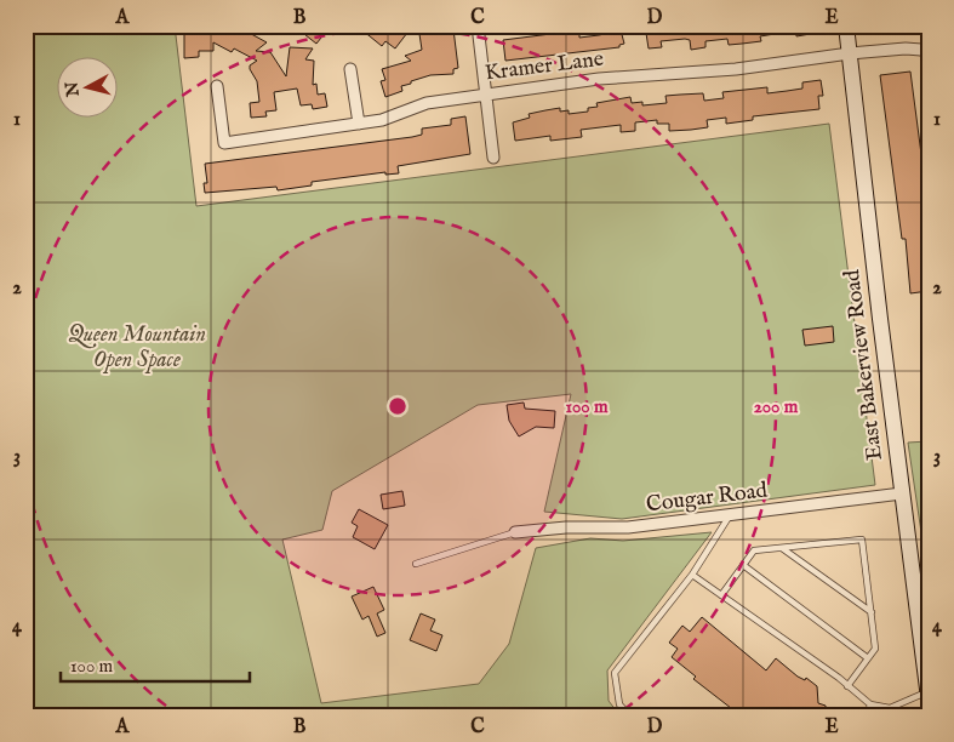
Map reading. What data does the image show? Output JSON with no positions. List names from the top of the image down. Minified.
{"streets":{"main road":["East Bakerview Road"],"street":["Kramer Lane","Cougar Road"]},"crossings":[["Kramer Lane","East Bakerview Road"],["East Bakerview Road","Cougar Road"]],"parks":["Queen Mountain Open Space"],"scale_bar":"100 m","north":"left","grid":{"columns":["A","B","C","D","E"],"rows":["1","2","3","4"]},"rings":["100 m","200 m"]}
